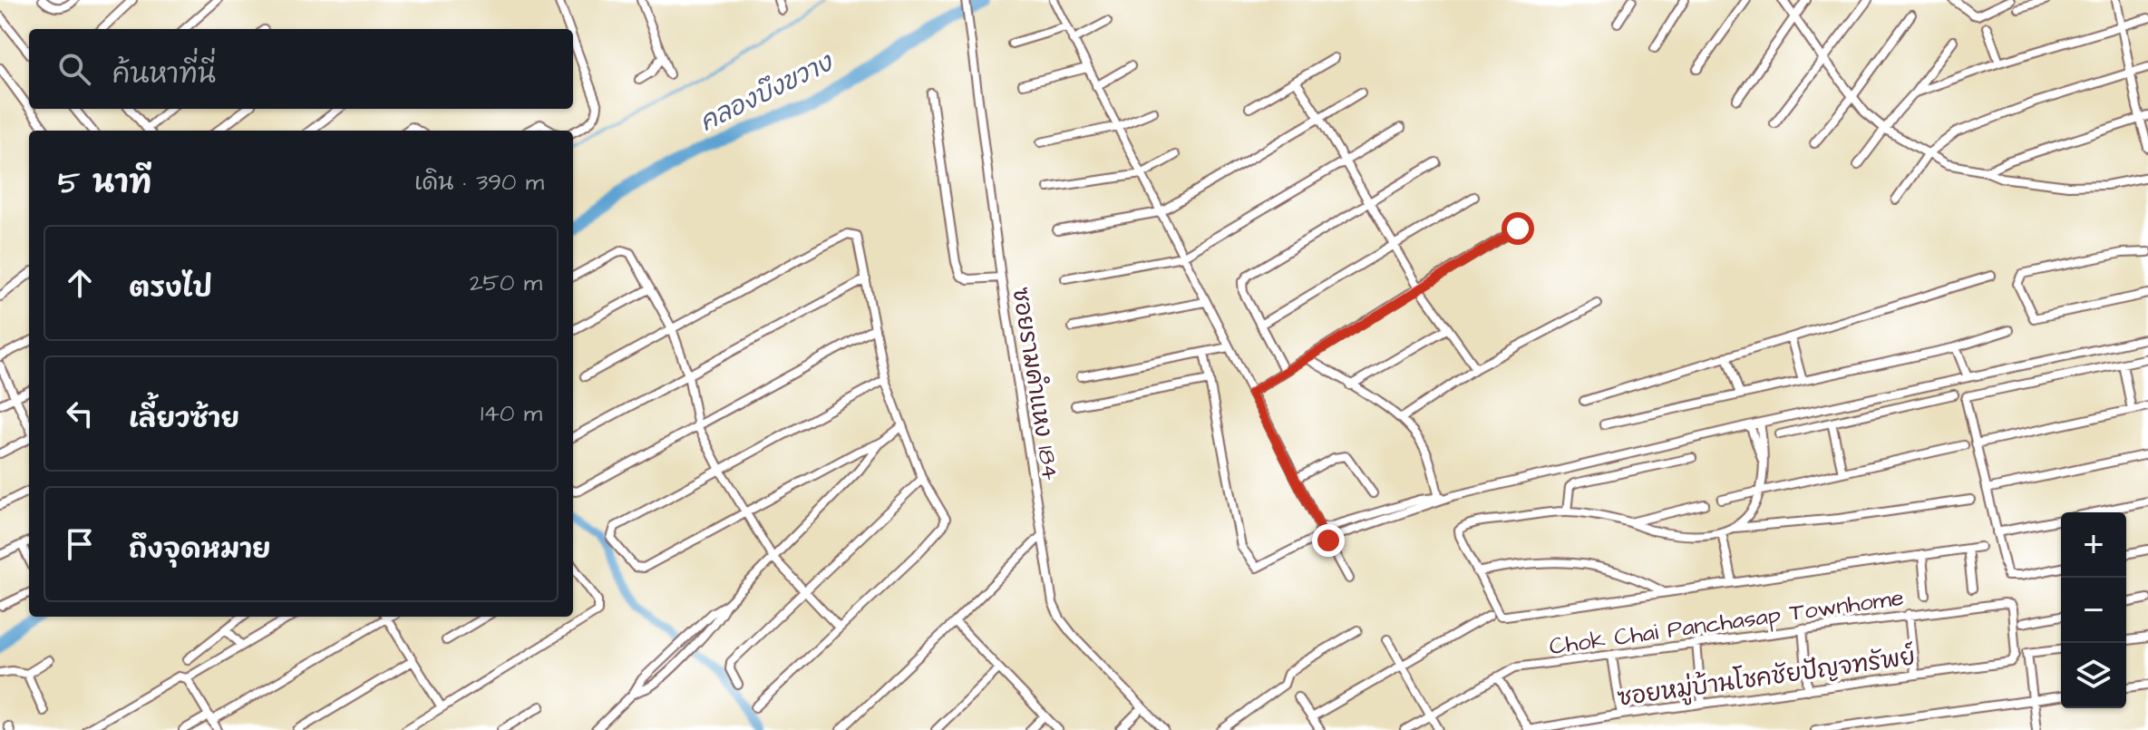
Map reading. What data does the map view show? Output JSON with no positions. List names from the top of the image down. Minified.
{"streets":{"street":["ซอยรามคำแหง 184","Chok Chai Panchasap Townhome","ซอยหมู่บ้านโชคชัยปัญจทรัพย์"]},"crossings":[["Chok Chai Panchasap Townhome","ซอยหมู่บ้านโชคชัยปัญจทรัพย์"]],"water":["คลองบึงขวาง"],"page":{"search":"ค้นหาที่นี่","heading":["5 นาที","เดิน · 390 m"],"list":[["ตรงไป","250 m"],["เลี้ยวซ้าย","140 m"],"ถึงจุดหมาย"],"map_buttons":["+","−"]}}
